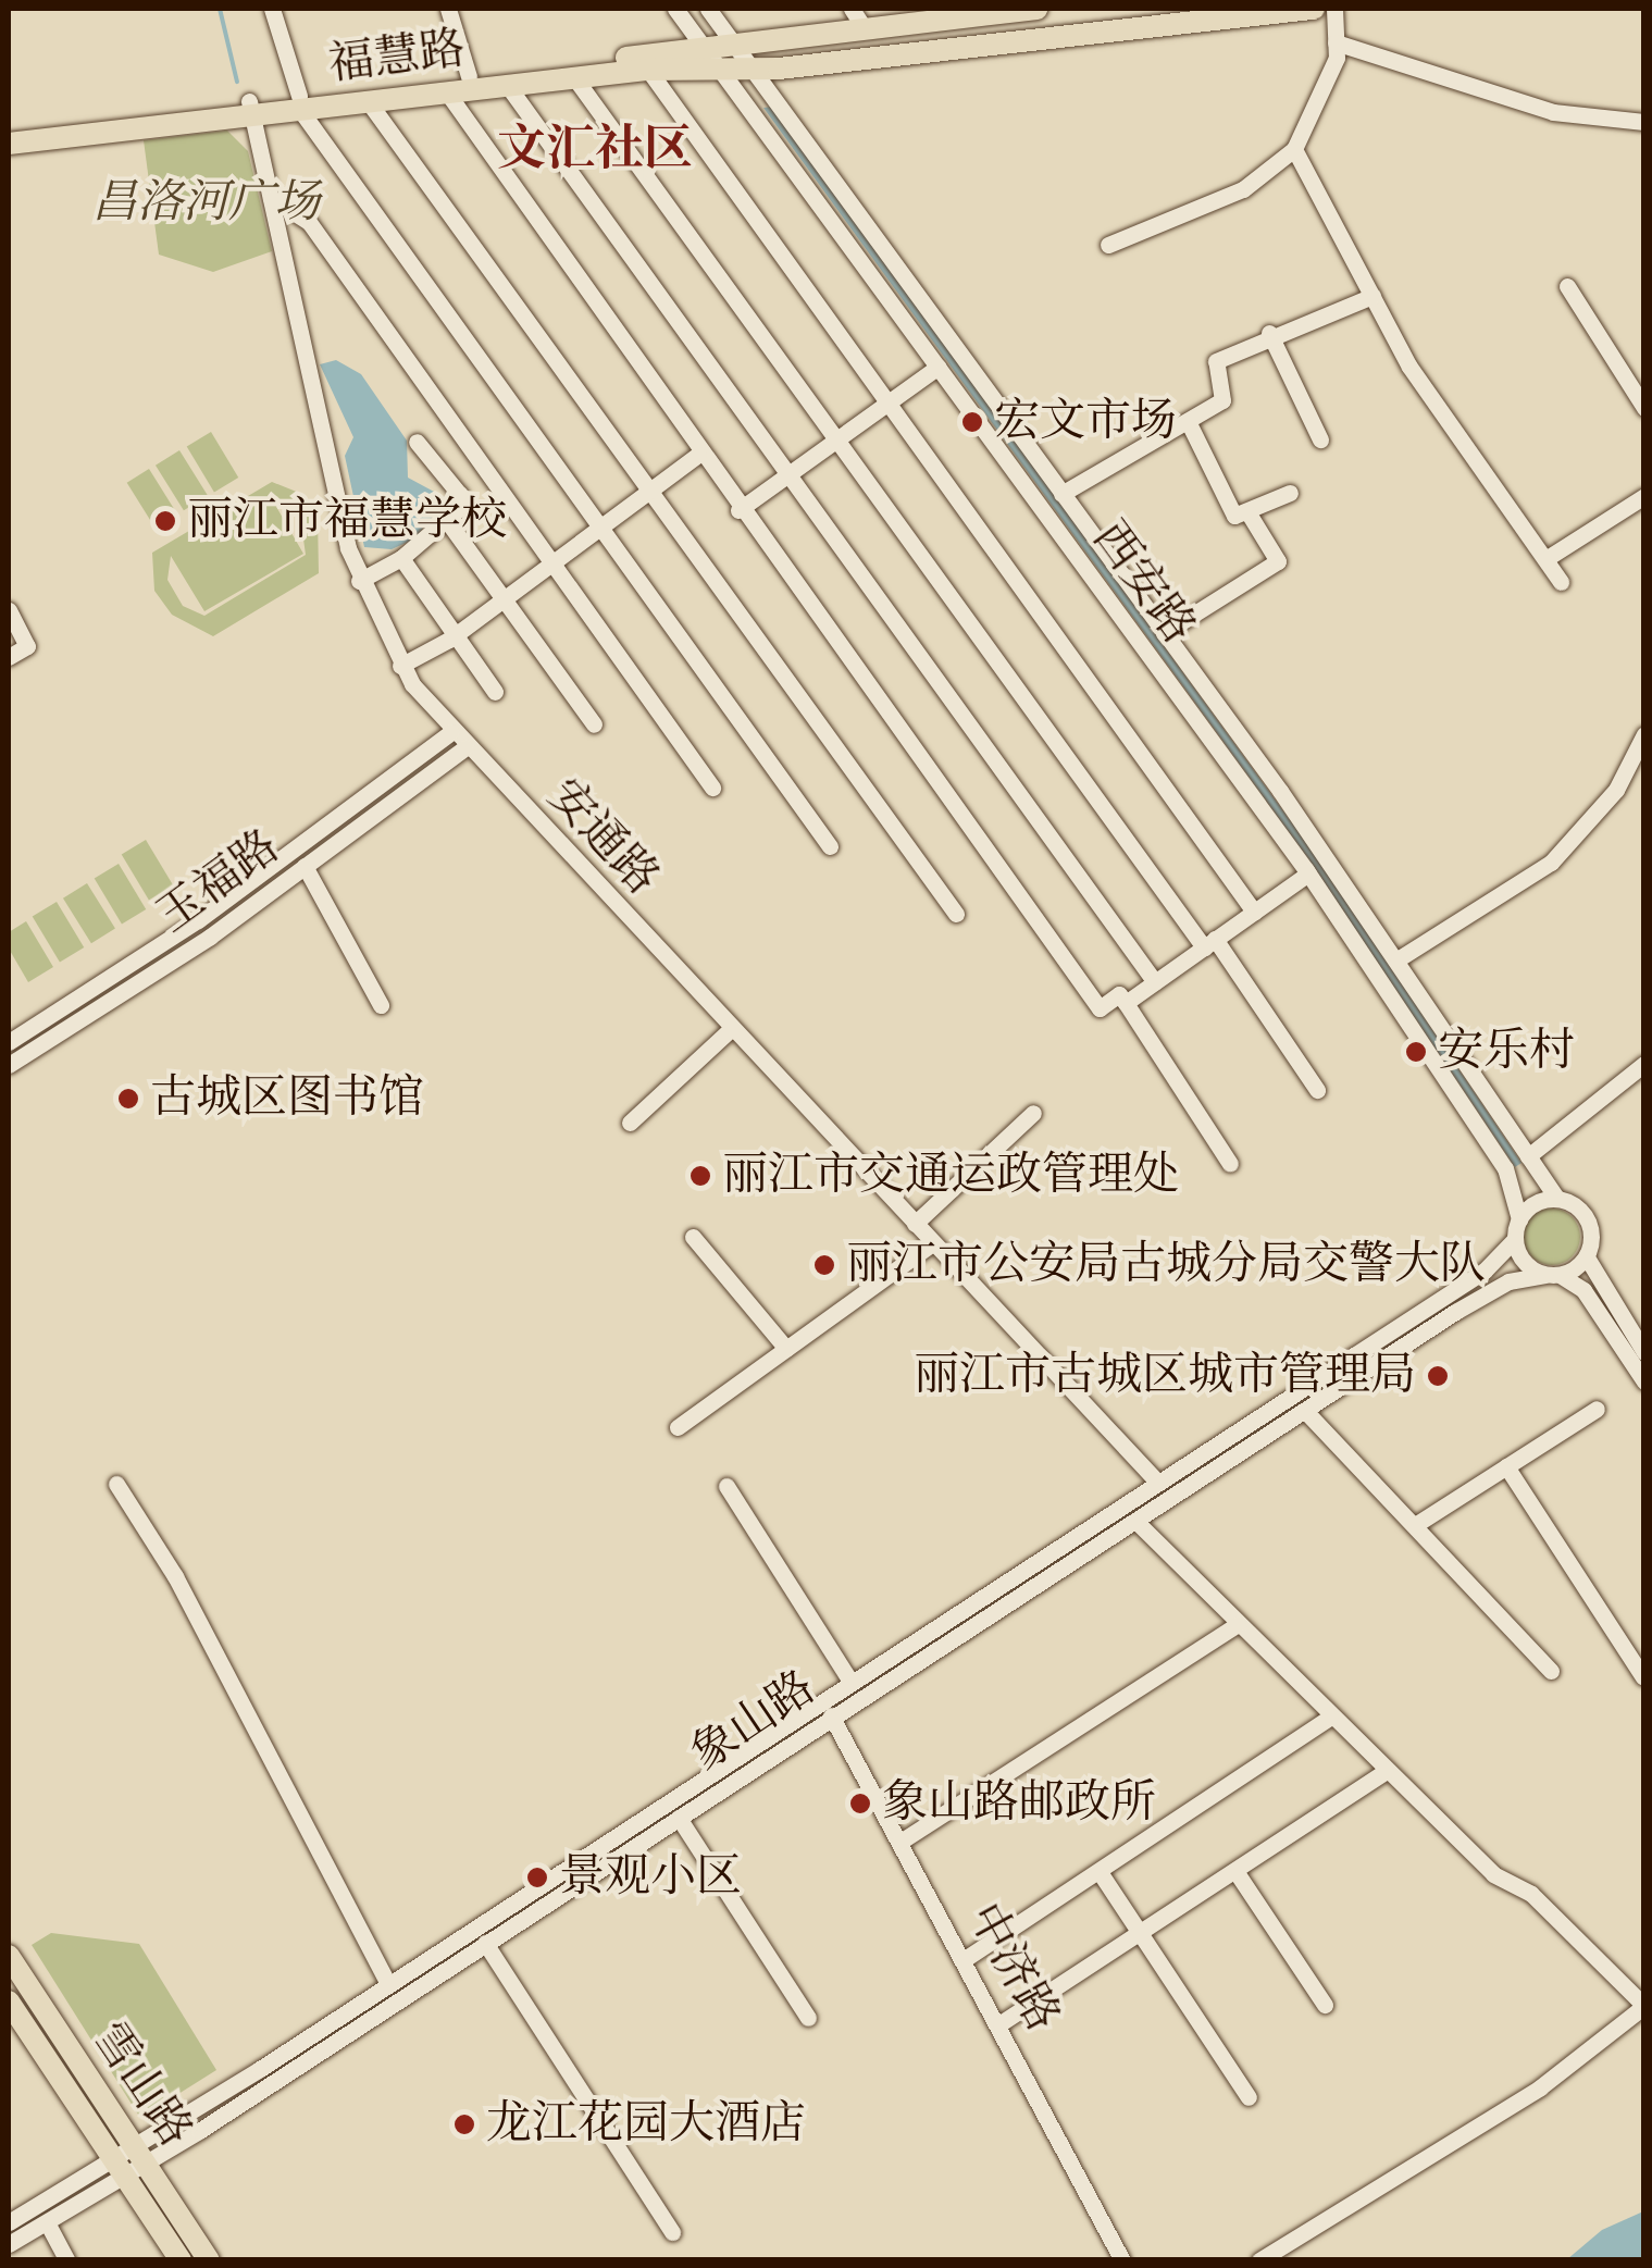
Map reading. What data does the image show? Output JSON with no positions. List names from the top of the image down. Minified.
{"streets":{"main road":["福慧路","雪山路"],"street":["西安路","安通路","玉福路","象山路","中济路"]},"crossings":[["福慧路","西安路"],["福慧路","安通路"],["西安路","象山路"],["安通路","玉福路"],["安通路","象山路"],["象山路","中济路"],["象山路","雪山路"]],"districts":["文汇社区"],"parks":["昌洛河广场"],"places":["宏文市场","丽江市福慧学校","安乐村","古城区图书馆","丽江市交通运政管理处","丽江市公安局古城分局交警大队","丽江市古城区城市管理局","象山路邮政所","景观小区","龙江花园大酒店"]}
